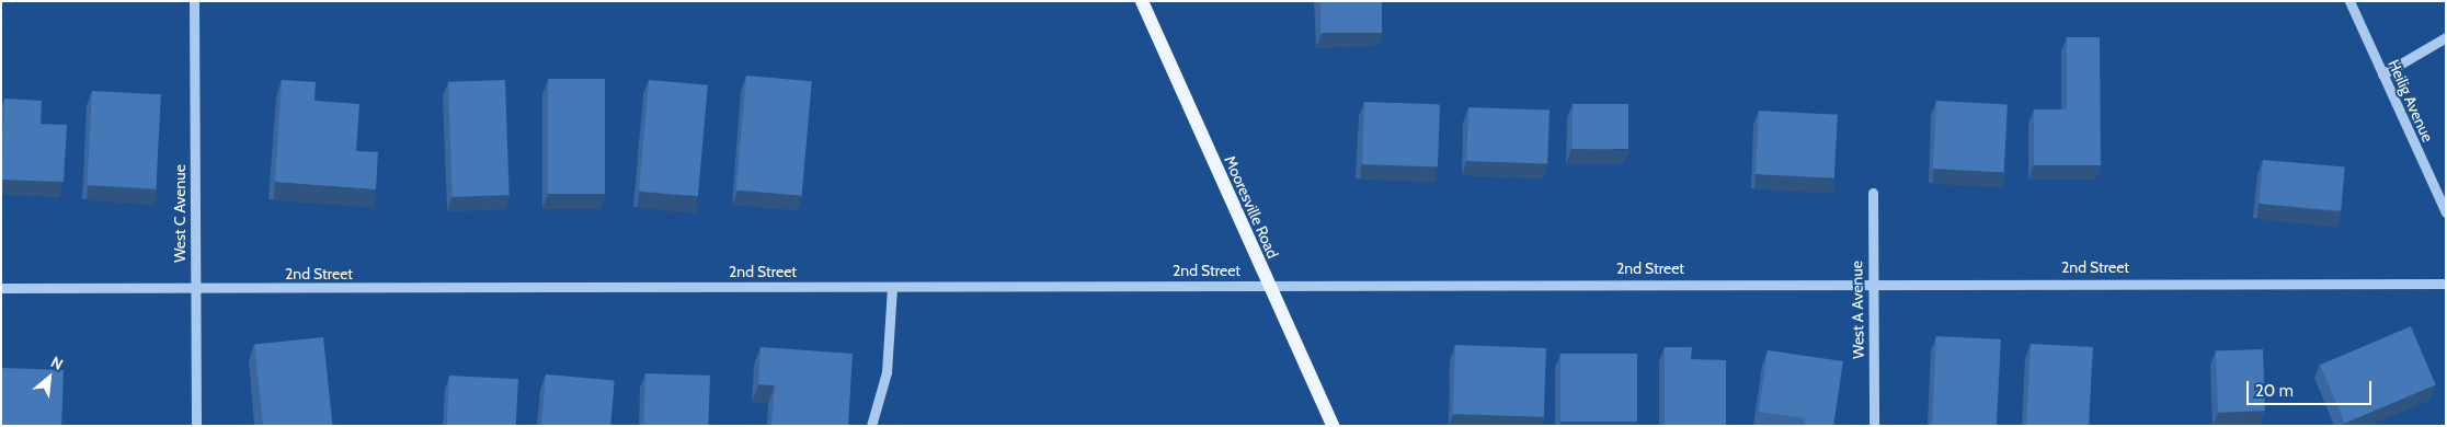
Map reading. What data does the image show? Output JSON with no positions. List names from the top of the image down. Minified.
{"streets":{"main road":["Mooresville Road"],"street":["Heilig Avenue","West C Avenue","2nd Street","West A Avenue"]},"crossings":[["Mooresville Road","2nd Street"],["West C Avenue","2nd Street"],["2nd Street","West A Avenue"]],"scale_bar":"20 m","north":"top right"}
